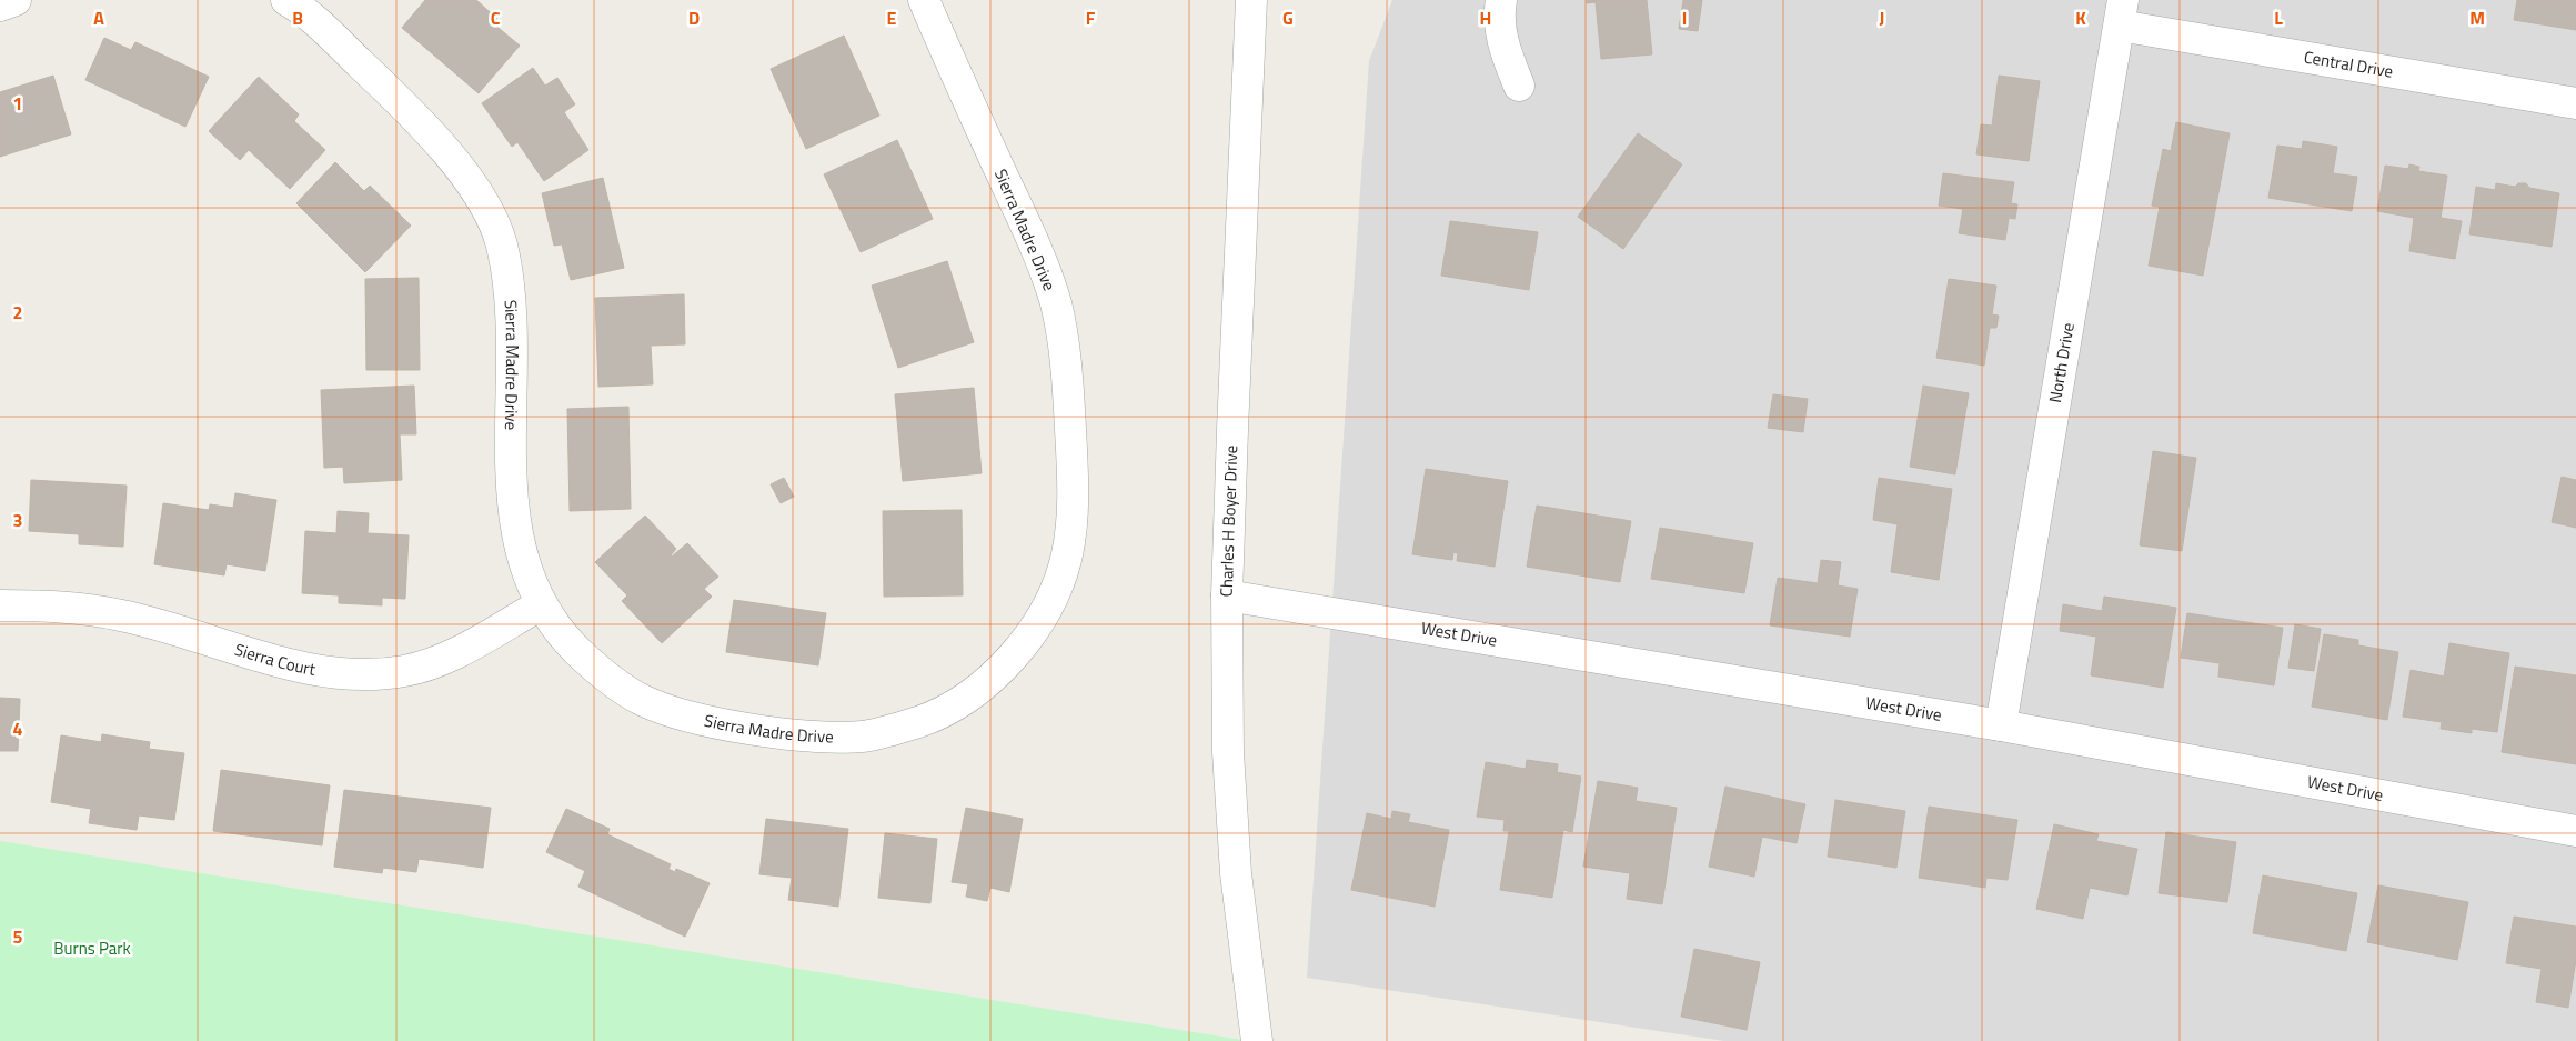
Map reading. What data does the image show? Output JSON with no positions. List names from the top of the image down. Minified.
{"streets":{"street":["Central Drive","Sierra Madre Drive","North Drive","Charles H Boyer Drive","West Drive","Sierra Court"]},"crossings":[["Central Drive","North Drive"],["Sierra Madre Drive","Sierra Court"],["North Drive","West Drive"],["Charles H Boyer Drive","West Drive"]],"parks":["Burns Park"],"grid":{"columns":["A","B","C","D","E","F","G","H","I","J","K","L","M"],"rows":["1","2","3","4","5"]}}
